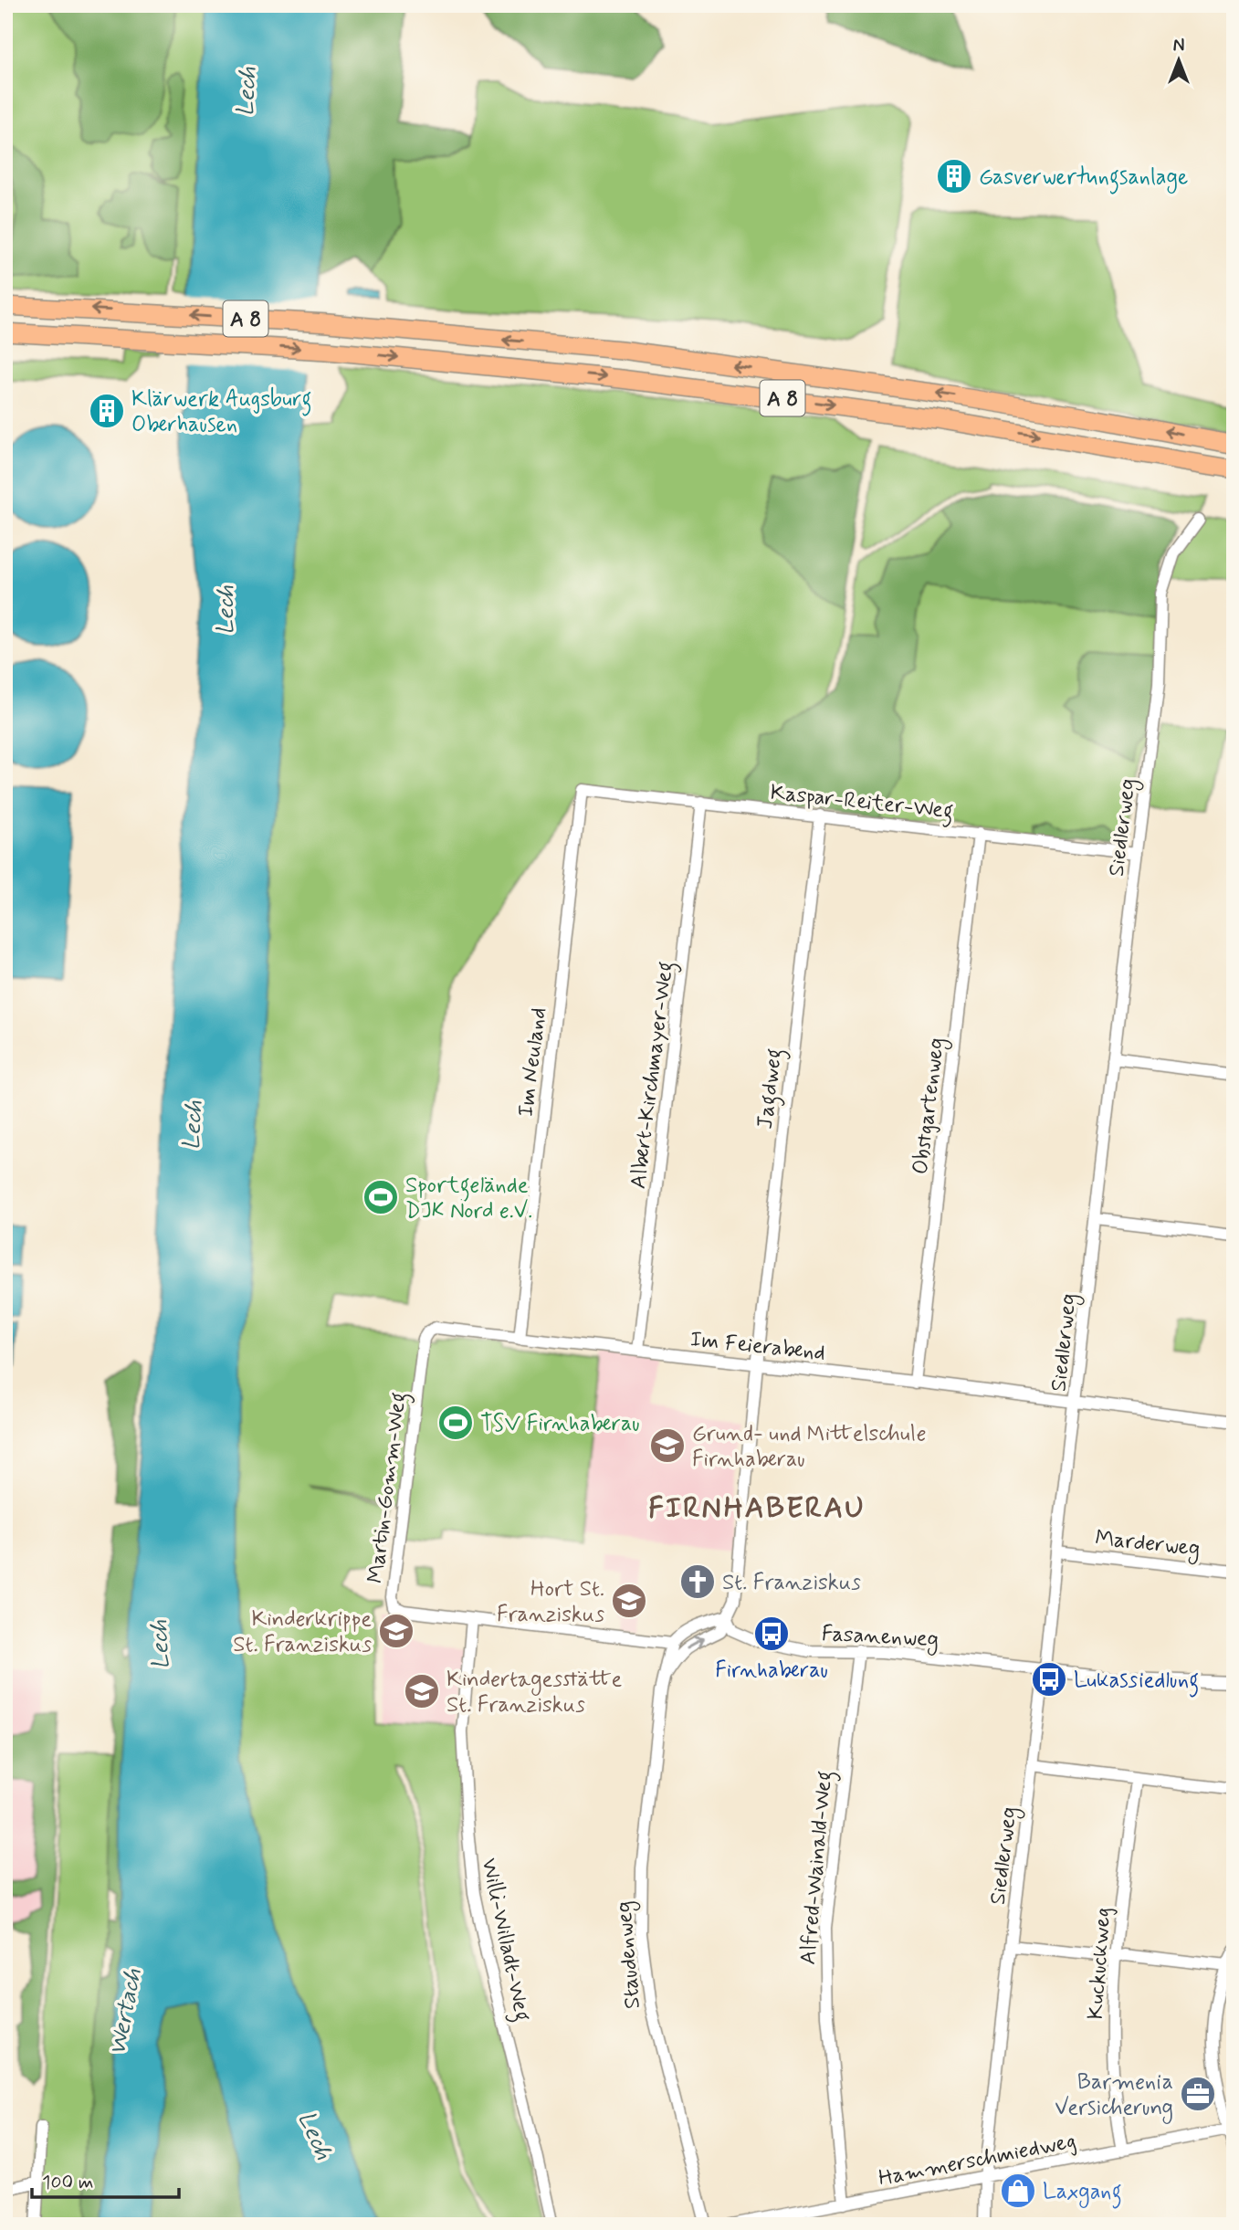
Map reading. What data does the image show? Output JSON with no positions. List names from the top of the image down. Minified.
{"streets":{"highway":["A 8"],"street":["Kaspar-Reiter-Weg","Siedlerweg","Im Neuland","Albert-Kirchmayer-Weg","Jagdweg","Obstgartenweg","Im Feierabend","Martin-Gomm-Weg","Marderweg","Fasanenweg","Alfred-Wainald-Weg","Willi-Willadt-Weg","Staudenweg","Kuckuckweg","Hammerschmiedweg"]},"crossings":[["Kaspar-Reiter-Weg","Siedlerweg"],["Kaspar-Reiter-Weg","Im Neuland"],["Kaspar-Reiter-Weg","Albert-Kirchmayer-Weg"],["Kaspar-Reiter-Weg","Jagdweg"],["Kaspar-Reiter-Weg","Obstgartenweg"],["Siedlerweg","Im Feierabend"],["Siedlerweg","Marderweg"],["Siedlerweg","Fasanenweg"],["Siedlerweg","Hammerschmiedweg"],["Im Neuland","Im Feierabend"],["Albert-Kirchmayer-Weg","Im Feierabend"],["Jagdweg","Im Feierabend"],["Jagdweg","Fasanenweg"],["Obstgartenweg","Im Feierabend"],["Im Feierabend","Martin-Gomm-Weg"],["Martin-Gomm-Weg","Willi-Willadt-Weg"],["Fasanenweg","Alfred-Wainald-Weg"],["Alfred-Wainald-Weg","Hammerschmiedweg"],["Kuckuckweg","Hammerschmiedweg"]],"districts":["FIRNHABERAU"],"water":["Lech","Wertach"],"places":{"building":["Gasverwertungsanlage","Klärwerk Augsburg Oberhausen"],"sports":["Sportgelände DJK Nord e.V.","TSV Firnhaberau"],"school or university":["Grund- und Mittelschule Firnhaberau","Hort St. Franziskus","Kinderkrippe St. Franziskus","Kindertagesstätte St. Franziskus"],"church":["St. Franziskus"],"bus stop":["Firnhaberau","Lukassiedlung"],"office":["Barmenia Versicherung"],"shop":["Laxgang"]},"scale_bar":"100 m","north":"top"}
